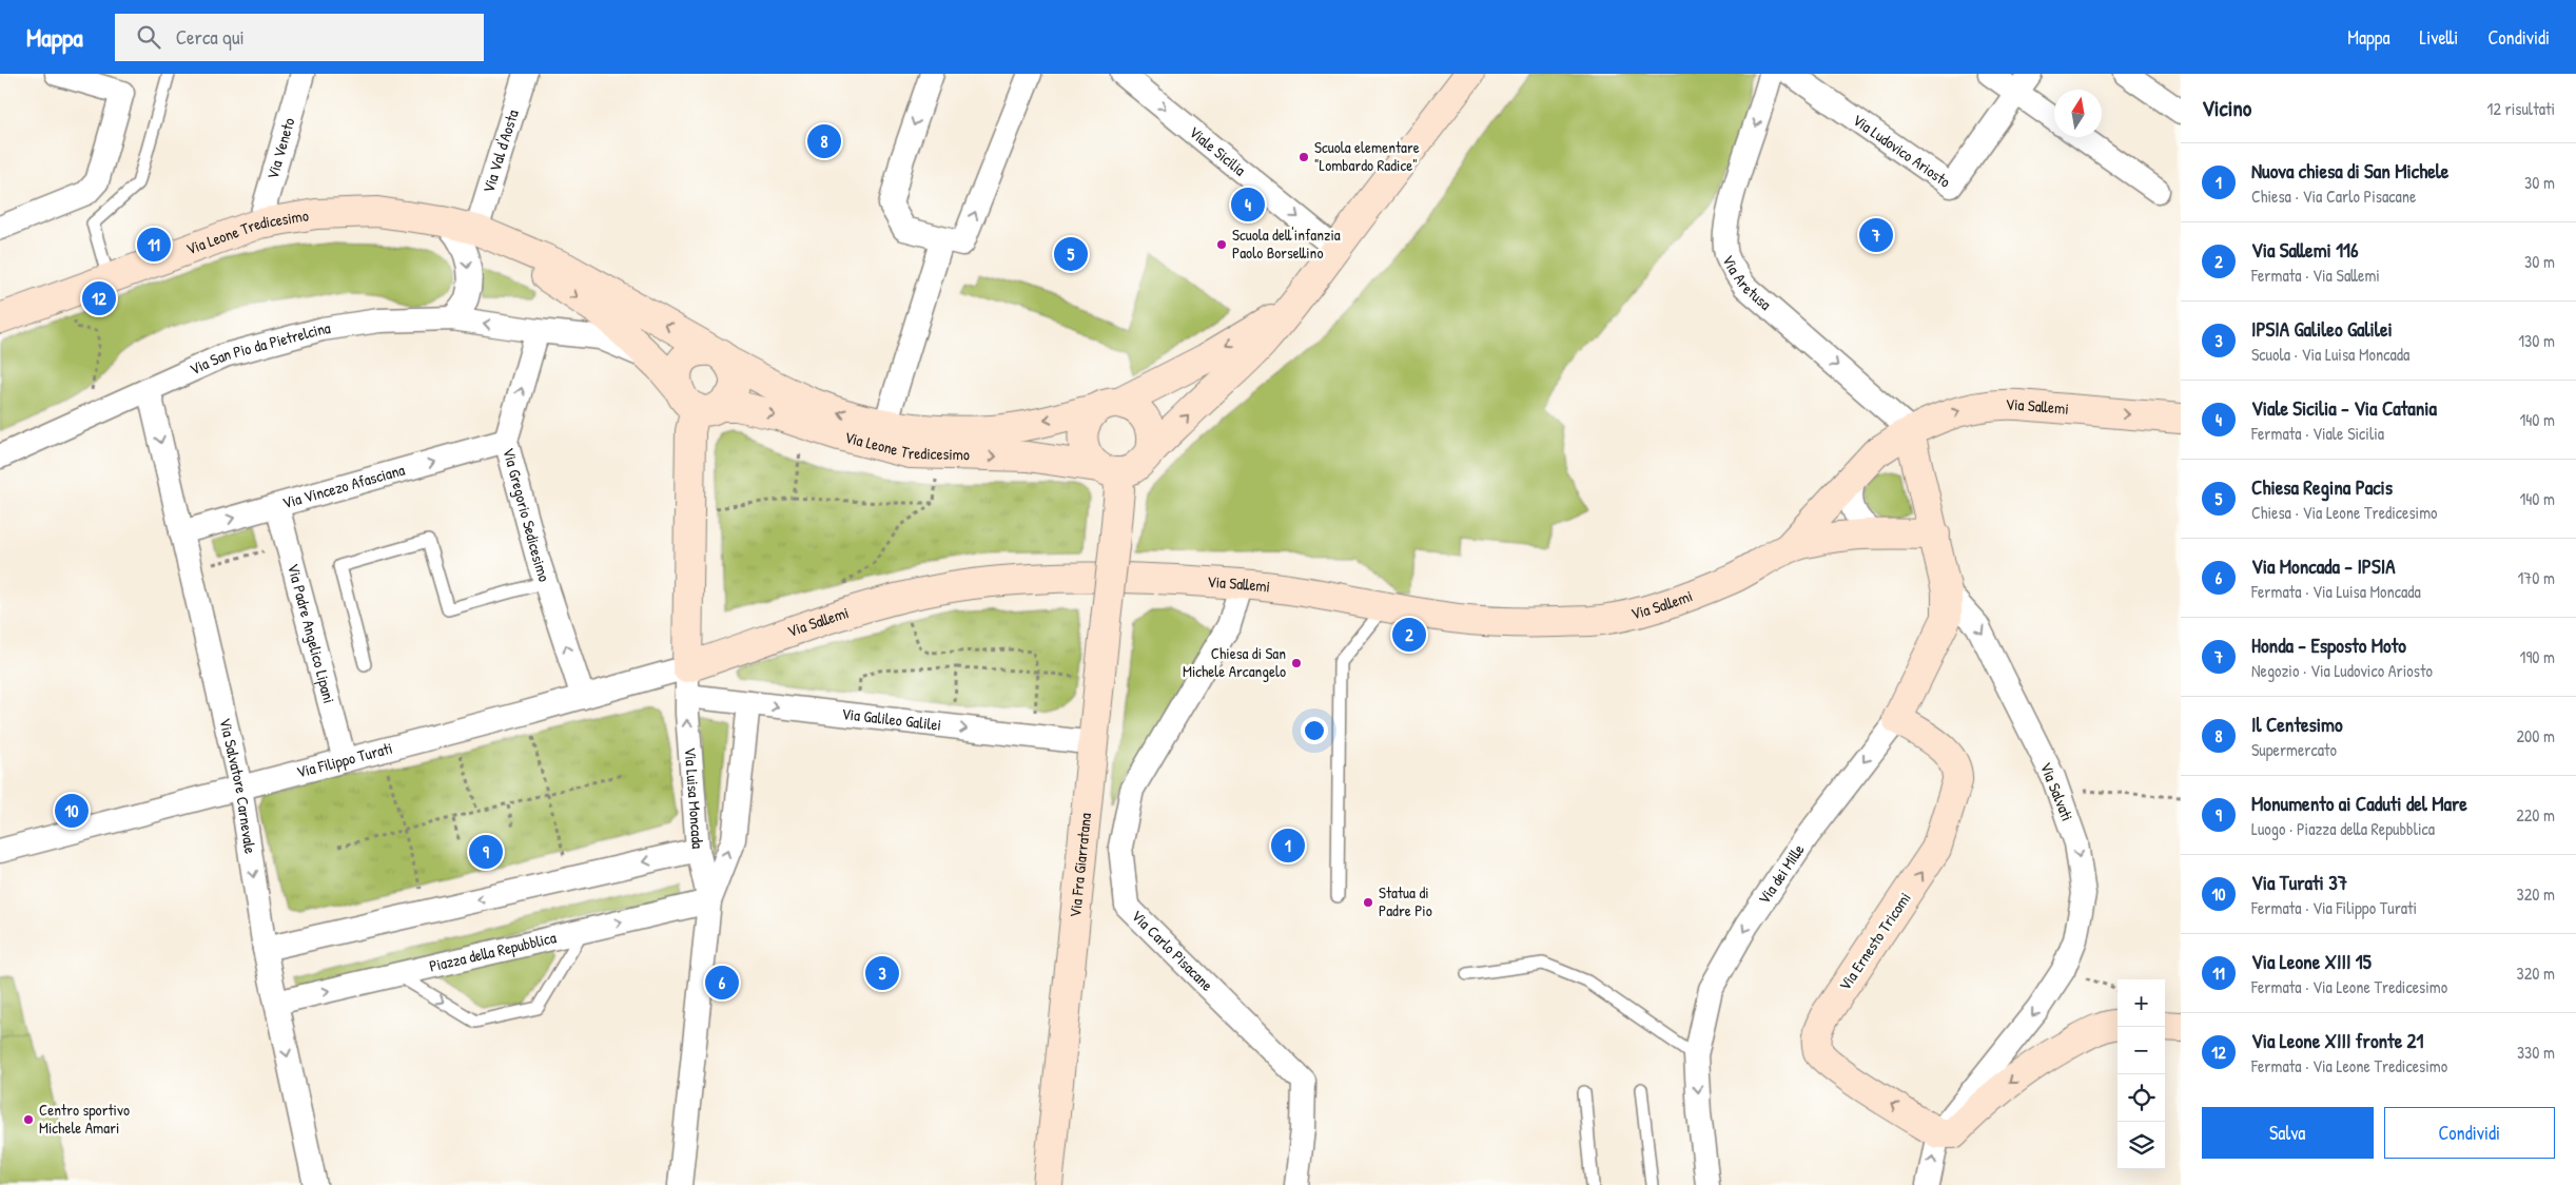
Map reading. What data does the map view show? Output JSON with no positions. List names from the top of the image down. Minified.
{"streets":{"main road":["Via Leone Tredicesimo","Via Sallemi","Via Luisa Moncada","Via Fra Giarratana","Via dei Mille","Via Ernesto Tricomi"],"street":["Via Ludovico Ariosto","Via Veneto","Viale Sicilia","Via Val d'Aosta","Via Aretusa","Via San Pio da Pietrelcina","Via Vincezo Afasciana","Via Gregorio Sedicesimo","Via Padre Angelico Lipani","Via Galileo Galilei","Via Filippo Turati","Via Salvatore Carnevale","Via Salvati","Via Carlo Pisacane","Piazza della Repubblica"]},"crossings":[["Via Veneto","Via Leone Tredicesimo"],["Via Val d'Aosta","Via Leone Tredicesimo"],["Via Leone Tredicesimo","Via Luisa Moncada"],["Via Leone Tredicesimo","Via Fra Giarratana"],["Via Aretusa","Via Sallemi"],["Via San Pio da Pietrelcina","Via Gregorio Sedicesimo"],["Via San Pio da Pietrelcina","Via Salvatore Carnevale"],["Via Sallemi","Via Filippo Turati"],["Via Sallemi","Via Luisa Moncada"],["Via Sallemi","Via Carlo Pisacane"],["Via Vincezo Afasciana","Via Gregorio Sedicesimo"],["Via Vincezo Afasciana","Via Padre Angelico Lipani"],["Via Vincezo Afasciana","Via Salvatore Carnevale"],["Via Gregorio Sedicesimo","Via Filippo Turati"],["Via Padre Angelico Lipani","Via Filippo Turati"],["Via Galileo Galilei","Via Luisa Moncada"],["Via Galileo Galilei","Via Fra Giarratana"],["Via Filippo Turati","Via Salvatore Carnevale"],["Via Filippo Turati","Via Luisa Moncada"],["Via Salvatore Carnevale","Piazza della Repubblica"],["Via Salvati","Via dei Mille"],["Via Salvati","Via Ernesto Tricomi"],["Via Luisa Moncada","Piazza della Repubblica"],["Via dei Mille","Via Ernesto Tricomi"]],"one_way":["Viale Sicilia","Via Aretusa","Via Vincezo Afasciana","Via Gregorio Sedicesimo","Via Galileo Galilei","Via Salvatore Carnevale","Via dei Mille"],"places":["Scuola elementare \"Lombardo Radice\"","Scuola dell'infanzia Paolo Borsellino","Chiesa di San Michele Arcangelo","Statua di Padre Pio","Centro sportivo Michele Amari"],"north":"top","page":{"header":"Mappa","search":"Cerca qui","nav":["Mappa","Livelli","Condividi"],"heading":["Vicino","12 risultati"],"pins":["8","4","7","11","5","12","2","10","1","9","3","6"],"list":[{"mark":"1","name":"Nuova chiesa di San Michele","note":"Chiesa · Via Carlo Pisacane","value":"30 m"},{"mark":"2","name":"Via Sallemi 116","note":"Fermata · Via Sallemi","value":"30 m"},{"mark":"3","name":"IPSIA Galileo Galilei","note":"Scuola · Via Luisa Moncada","value":"130 m"},{"mark":"4","name":"Viale Sicilia - Via Catania","note":"Fermata · Viale Sicilia","value":"140 m"},{"mark":"5","name":"Chiesa Regina Pacis","note":"Chiesa · Via Leone Tredicesimo","value":"140 m"},{"mark":"6","name":"Via Moncada - IPSIA","note":"Fermata · Via Luisa Moncada","value":"170 m"},{"mark":"7","name":"Honda - Esposto Moto","note":"Negozio · Via Ludovico Ariosto","value":"190 m"},{"mark":"8","name":"Il Centesimo","note":"Supermercato","value":"200 m"},{"mark":"9","name":"Monumento ai Caduti del Mare","note":"Luogo · Piazza della Repubblica","value":"220 m"},{"mark":"10","name":"Via Turati 37","note":"Fermata · Via Filippo Turati","value":"320 m"},{"mark":"11","name":"Via Leone XIII 15","note":"Fermata · Via Leone Tredicesimo","value":"320 m"},{"mark":"12","name":"Via Leone XIII fronte 21","note":"Fermata · Via Leone Tredicesimo","value":"330 m"}],"map_buttons":["+","−"],"buttons":["Salva","Condividi"]}}
